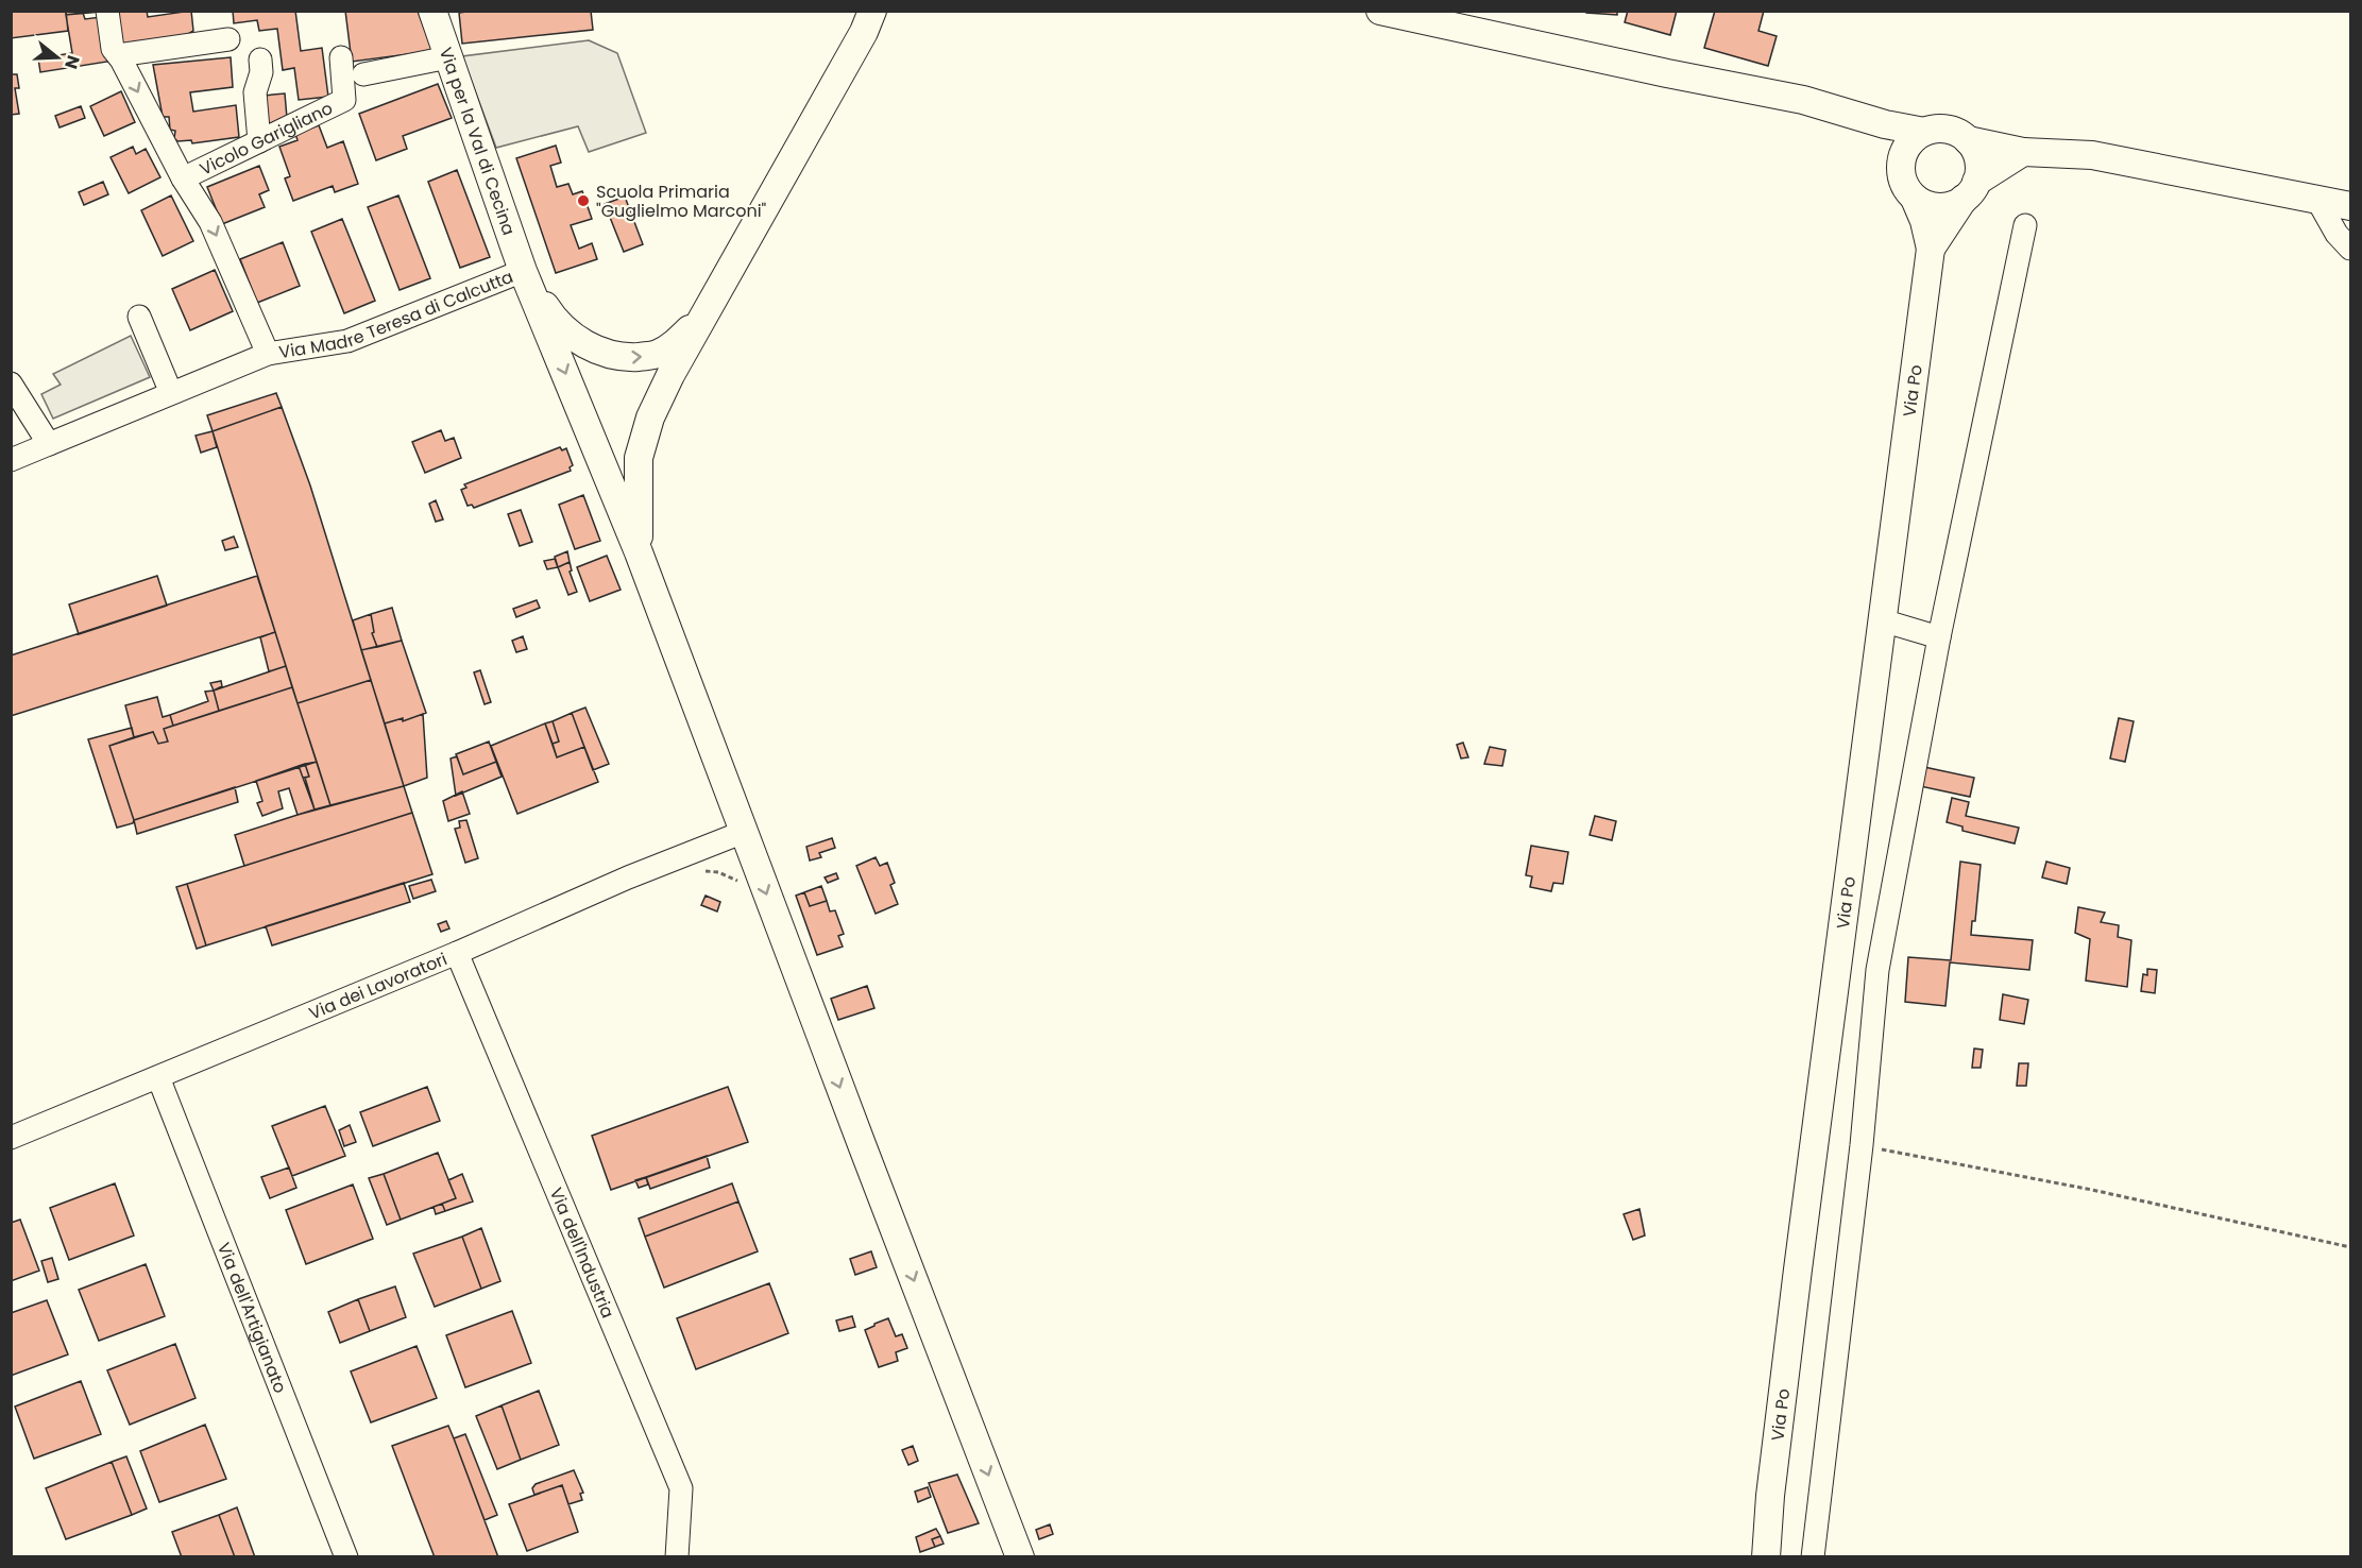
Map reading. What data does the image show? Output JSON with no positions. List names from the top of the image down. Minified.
{"streets":{"main road":["Via per la Val di Cecina","Via Po"],"street":["Vicolo Garigliano","Via Madre Teresa di Calcutta","Via dei Lavoratori","Via dell'Industria","Via dell'Artigianato"]},"crossings":[["Via per la Val di Cecina","Via Madre Teresa di Calcutta"],["Via dei Lavoratori","Via dell'Industria"],["Via dei Lavoratori","Via dell'Artigianato"]],"places":["Scuola Primaria \"Guglielmo Marconi\""],"north":"right"}
